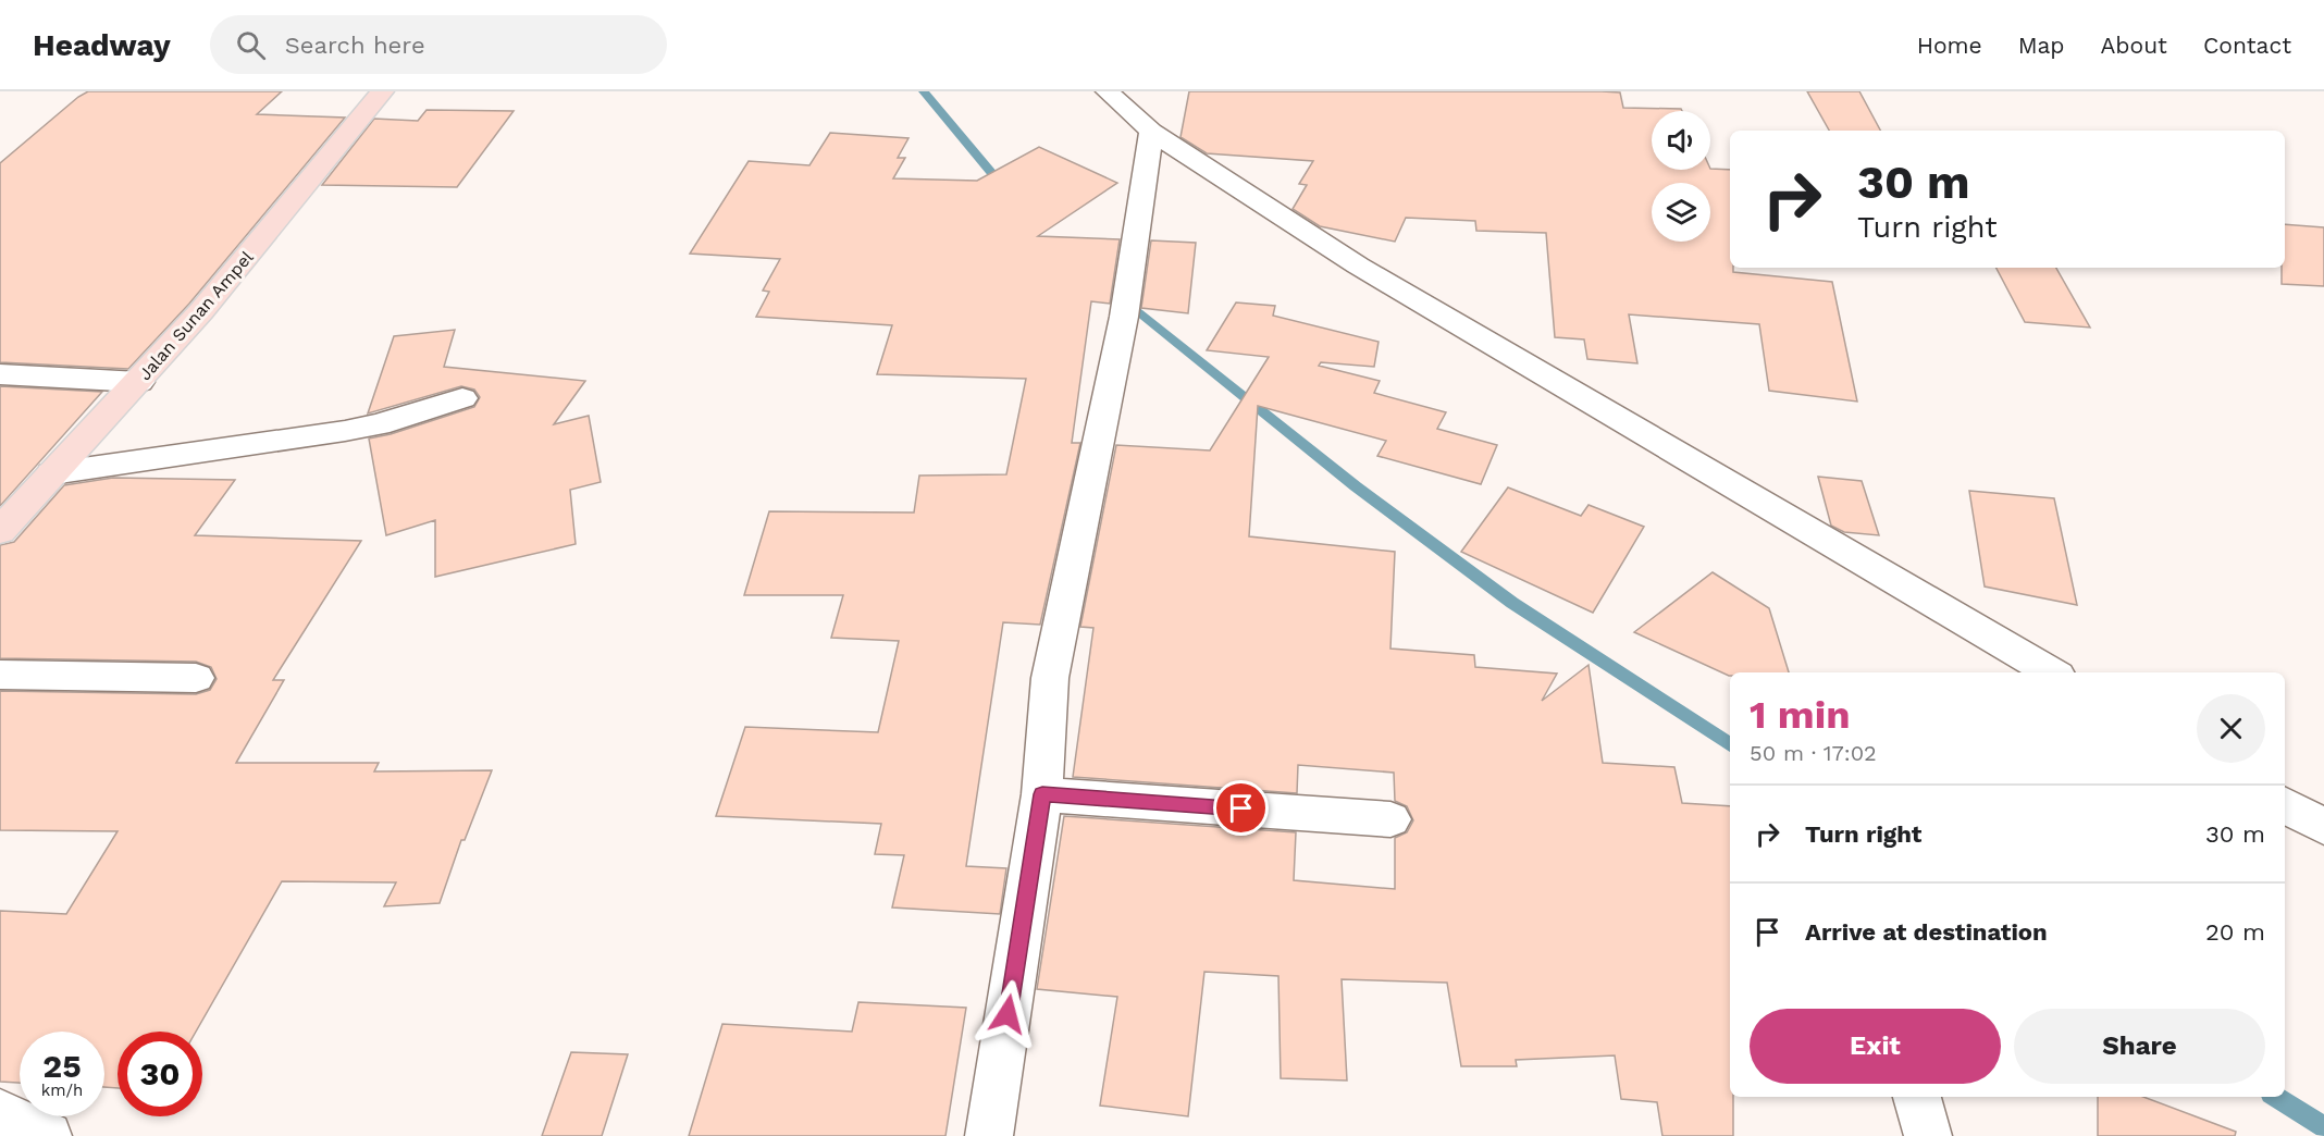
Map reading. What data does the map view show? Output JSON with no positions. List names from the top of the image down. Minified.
{"streets":{"main road":["Jalan Sunan Ampel"]},"page":{"header":"Headway","search":"Search here","nav":["Home","Map","About","Contact"],"turn":["30 m","Turn right"],"heading":["1 min","50 m · 17:02"],"list":[{"name":"Turn right","value":"30 m"},{"name":"Arrive at destination","value":"20 m"}],"buttons":["Exit","Share"],"speed":"25 km/h","limit":"30"}}
